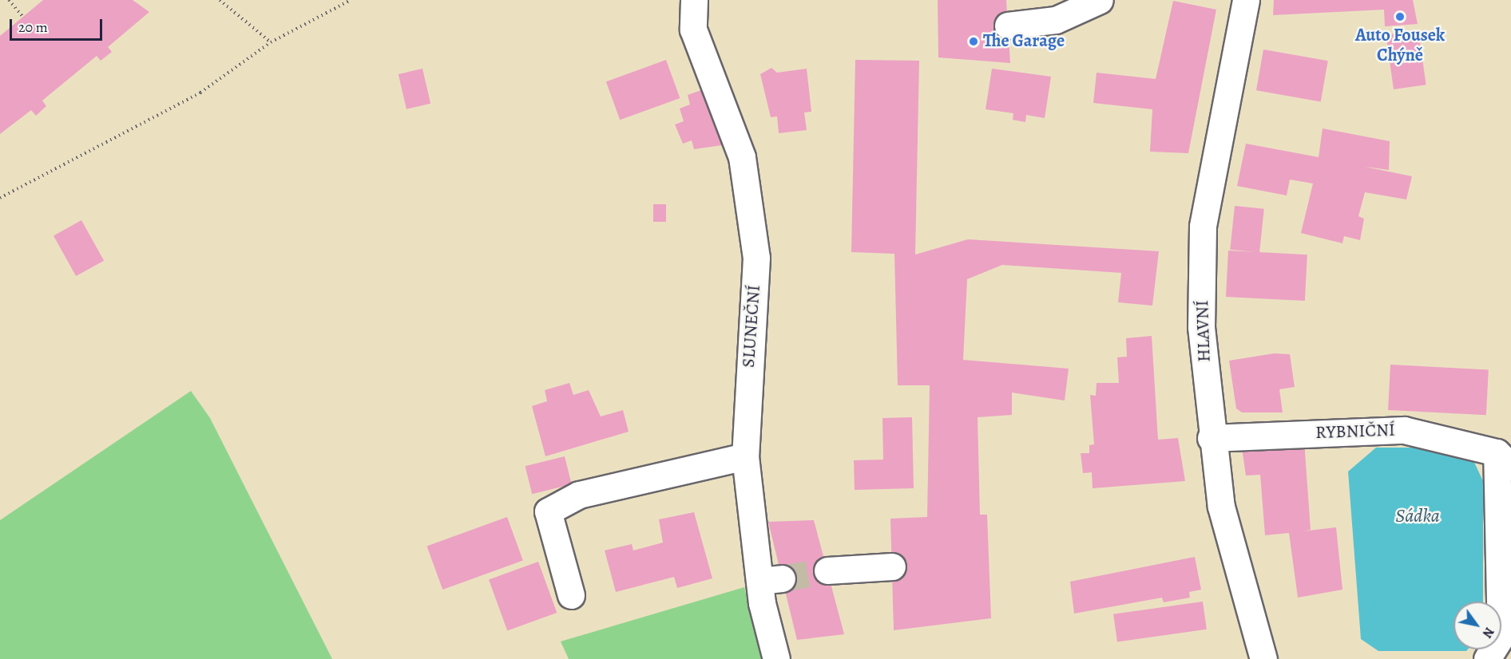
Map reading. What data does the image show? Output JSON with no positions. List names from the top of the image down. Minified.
{"streets":{"street":["SLUNEČNÍ","HLAVNÍ","RYBNIČNÍ"]},"crossings":[["HLAVNÍ","RYBNIČNÍ"]],"water":["Sádka"],"places":["Auto Fousek Chýně","The Garage"],"scale_bar":"20 m","north":"bottom right"}
